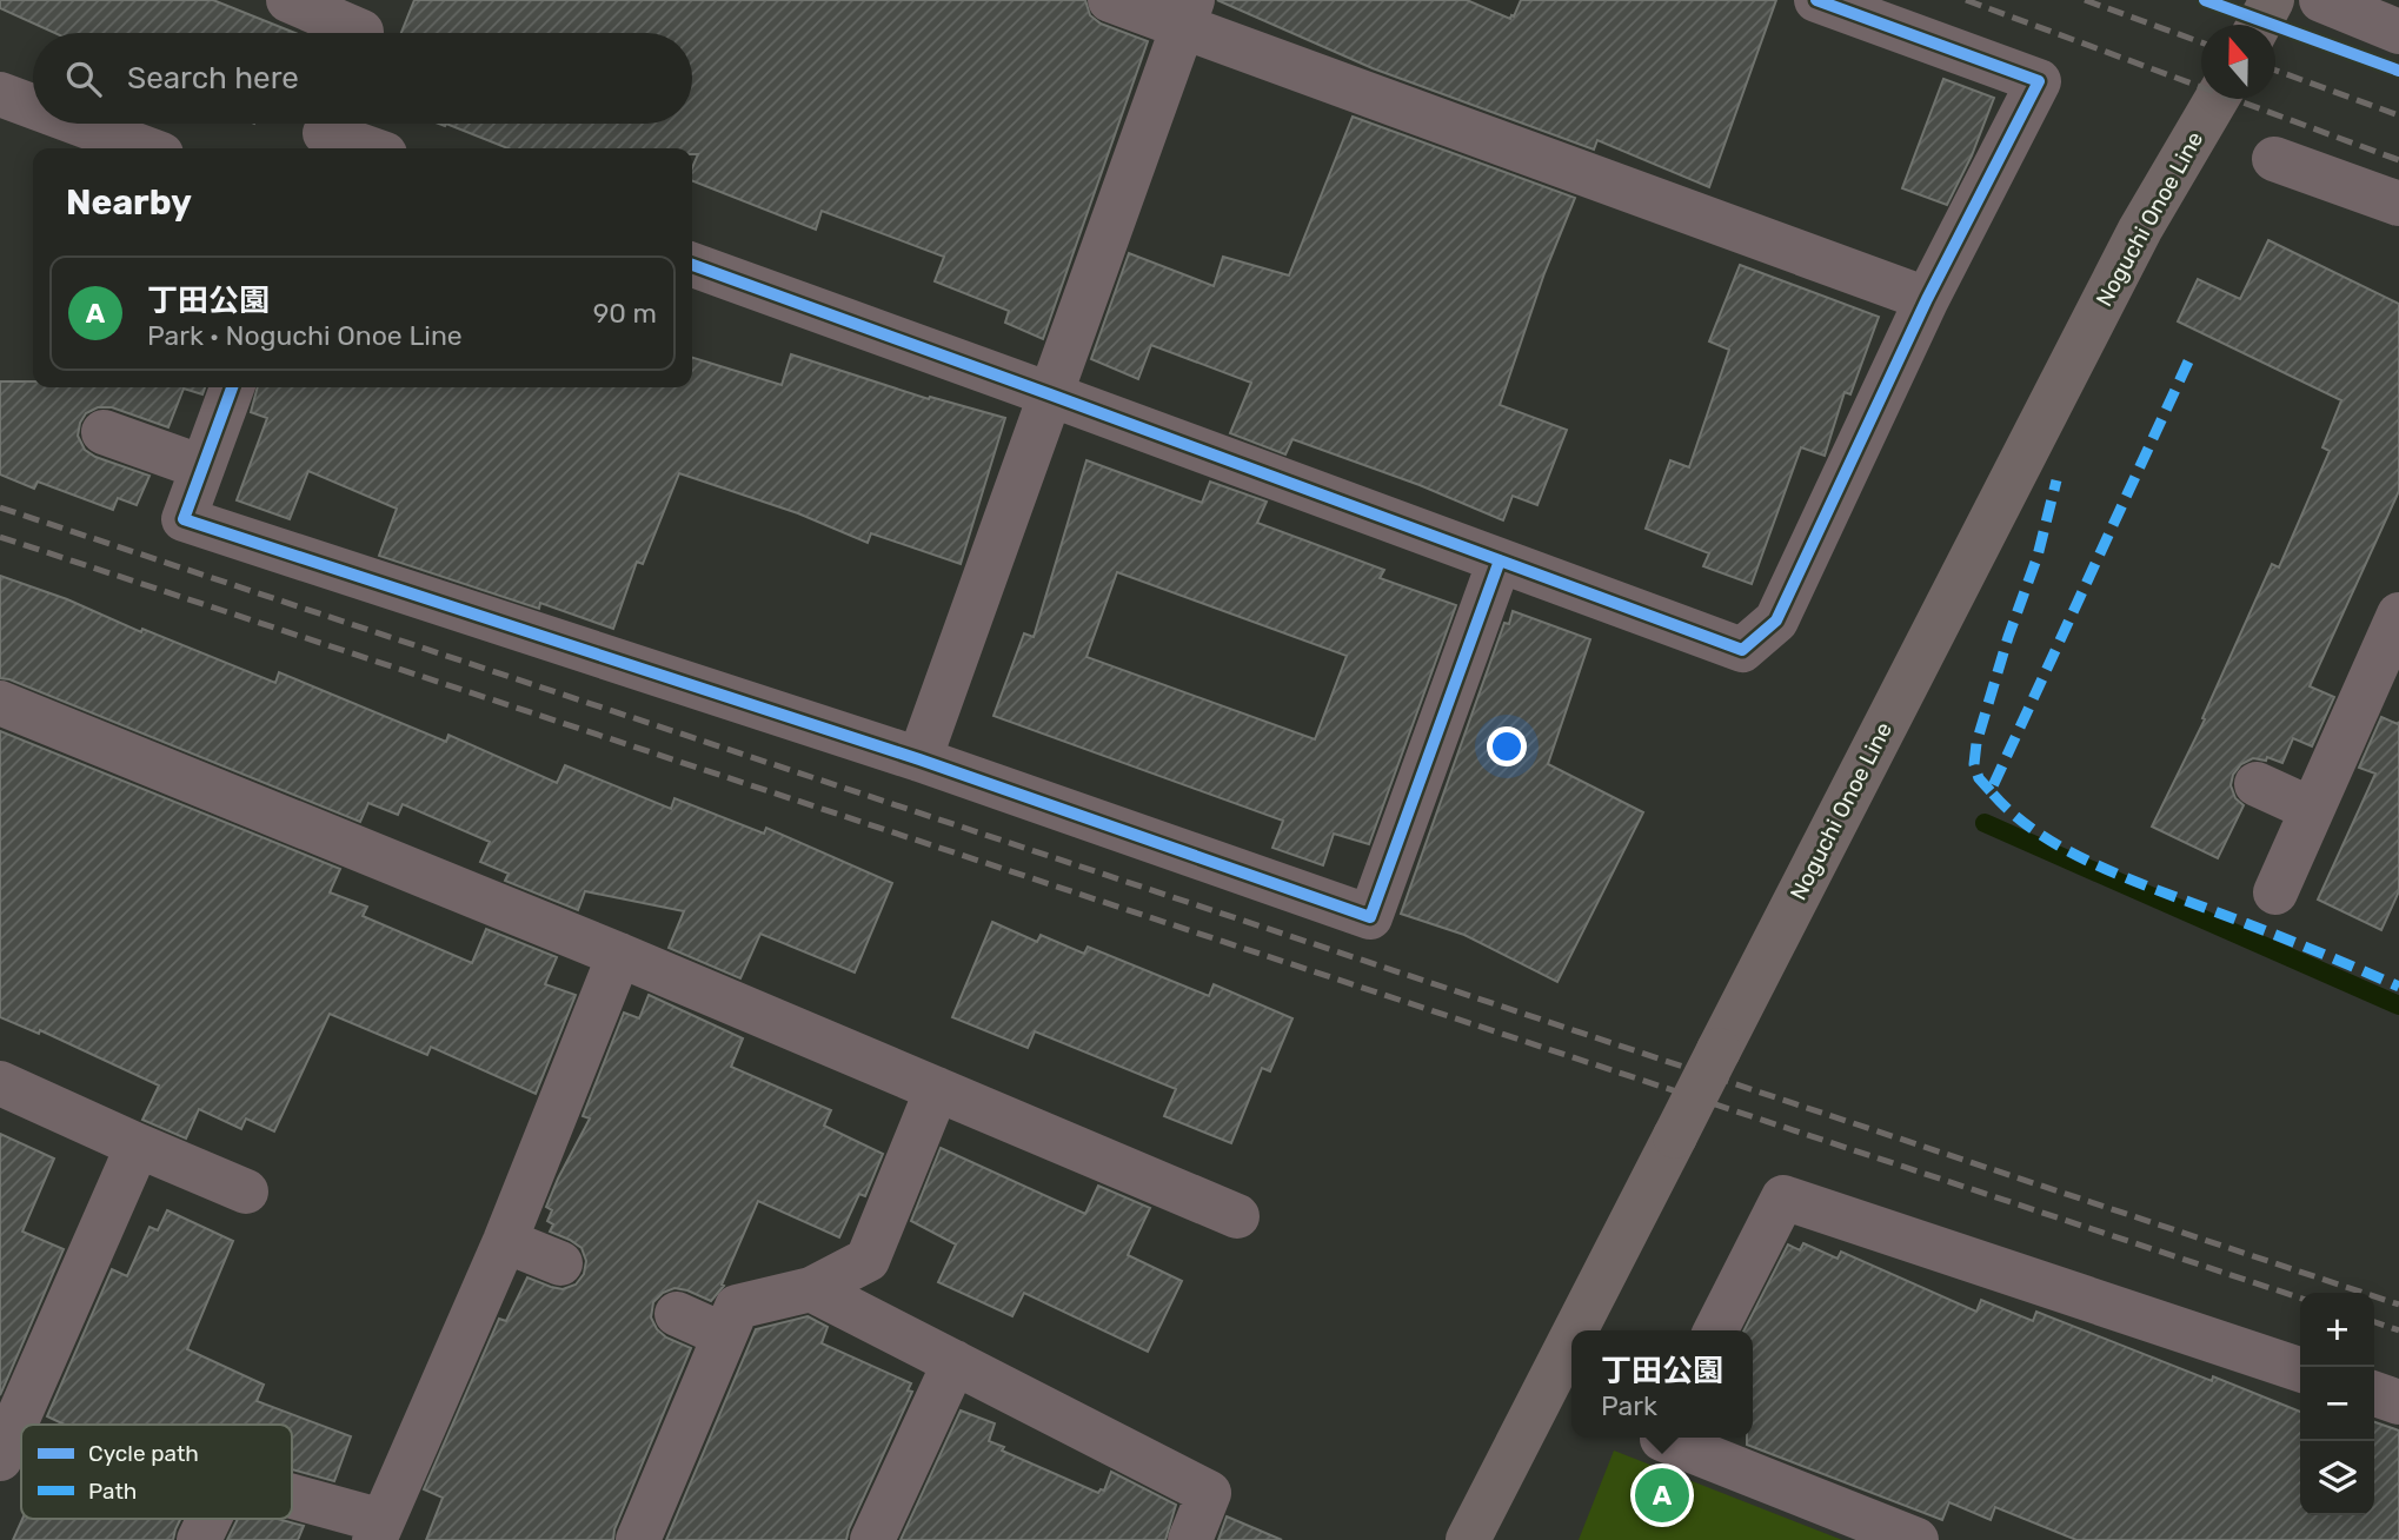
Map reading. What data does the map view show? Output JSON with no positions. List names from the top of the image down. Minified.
{"streets":{"main road":["Noguchi Onoe Line"]},"legend":["Cycle path","Path"],"north":"top","page":{"search":"Search here","heading":"Nearby","list":[{"mark":"A","name":"丁田公園","note":"Park · Noguchi Onoe Line","value":"90 m"}],"map_buttons":["+","−"],"popup":["丁田公園","Park"],"pins":"A"}}
